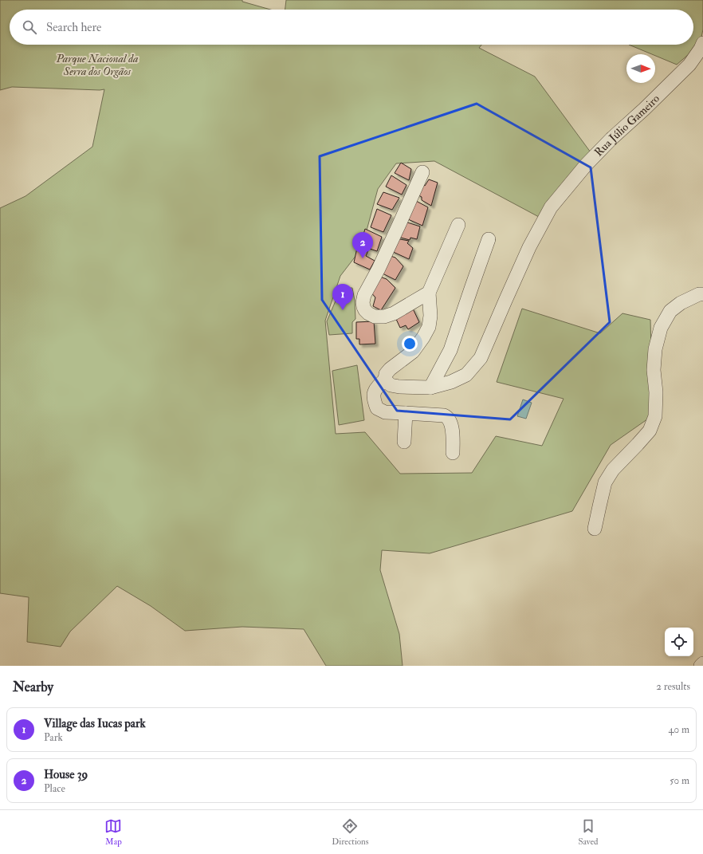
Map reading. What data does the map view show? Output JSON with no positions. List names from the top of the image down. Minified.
{"streets":{"street":["Rua Júlio Gameiro"]},"parks":["Parque Nacional da Serra dos Orgãos"],"north":"right","page":{"search":"Search here","pins":["2","1"],"heading":["Nearby","2 results"],"list":[{"mark":"1","name":"Village das Iucas park","note":"Park","value":"40 m"},{"mark":"2","name":"House 39","note":"Place","value":"50 m"}],"nav":["Map","Directions","Saved"]}}
